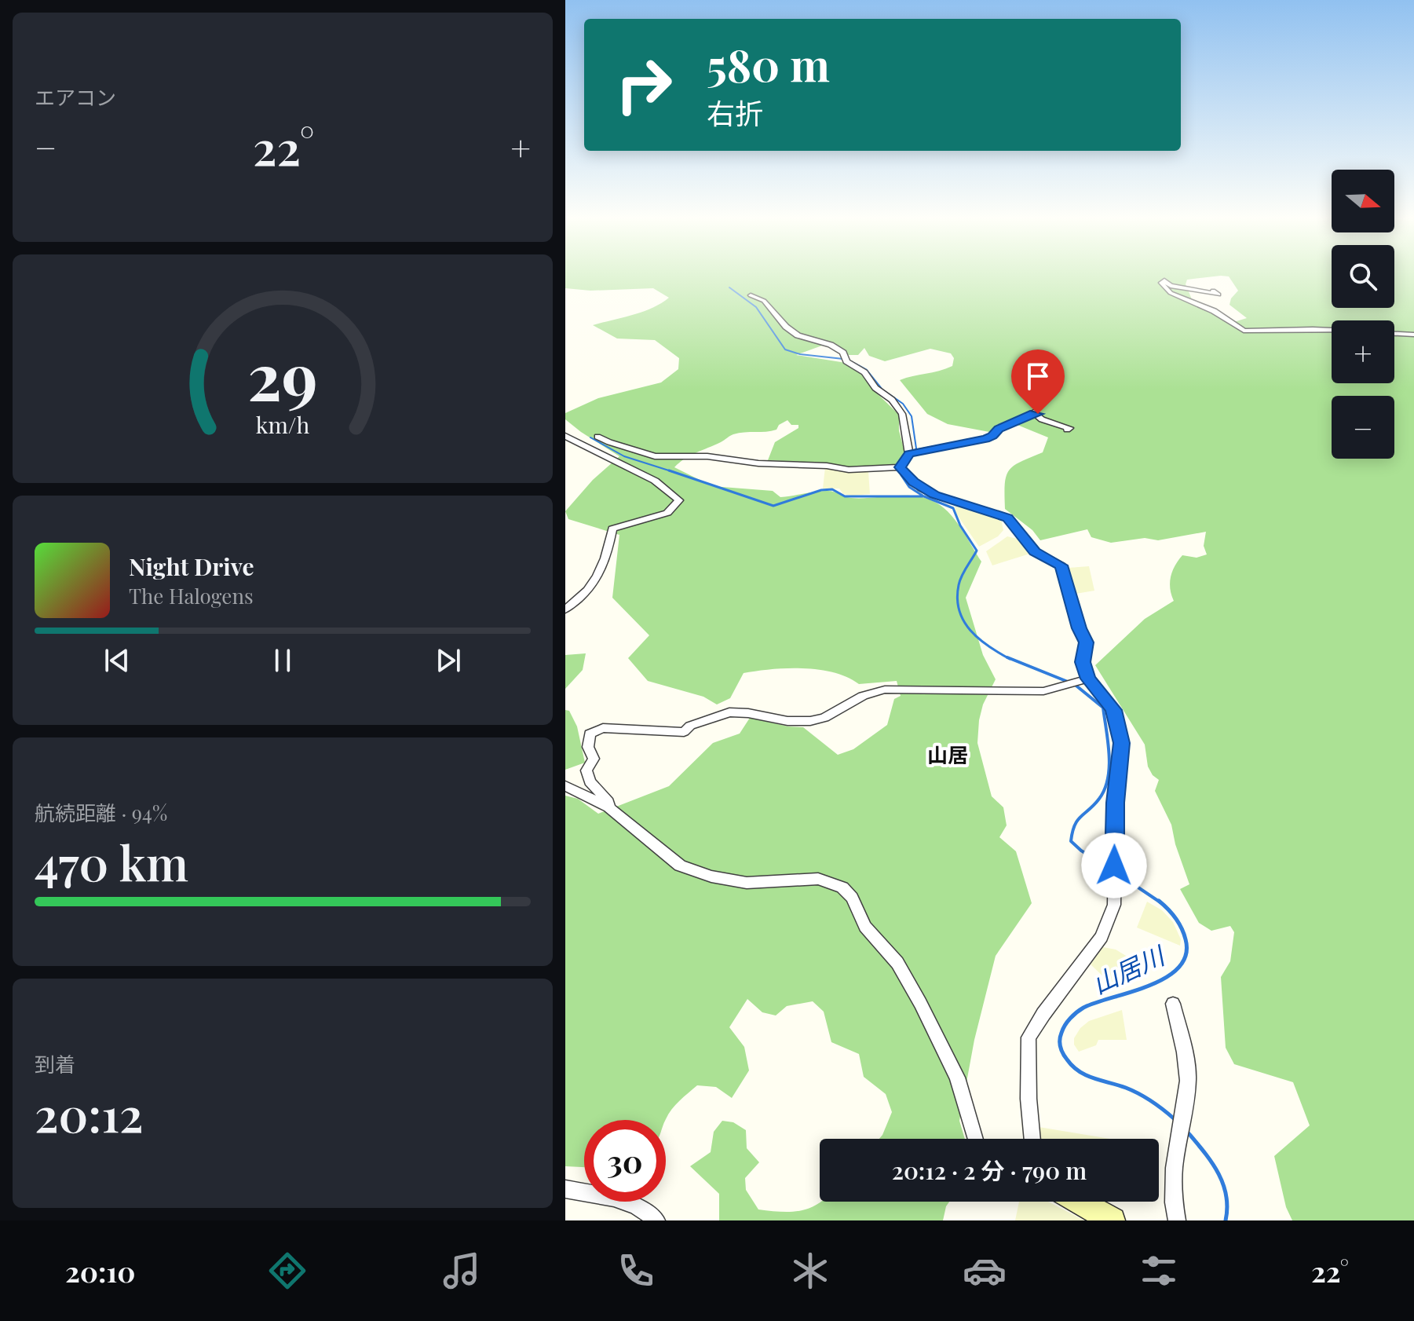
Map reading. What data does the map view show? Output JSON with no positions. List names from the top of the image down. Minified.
{"districts":["山居"],"water":["山居川"],"north":"right","page":{"tile":["エアコン",["航続距離 · 94%","470 km"],["到着","20:12"]],"turn":["580 m","右折"],"heat":["−","22°","+"],"map_buttons":["+","−"],"song":["Night Drive","The Halogens"],"limit":"30","trip":"20:12 · 2 分 · 790 m","tabs":["20:10","22°"],"gauge":["29","km/h"]}}
